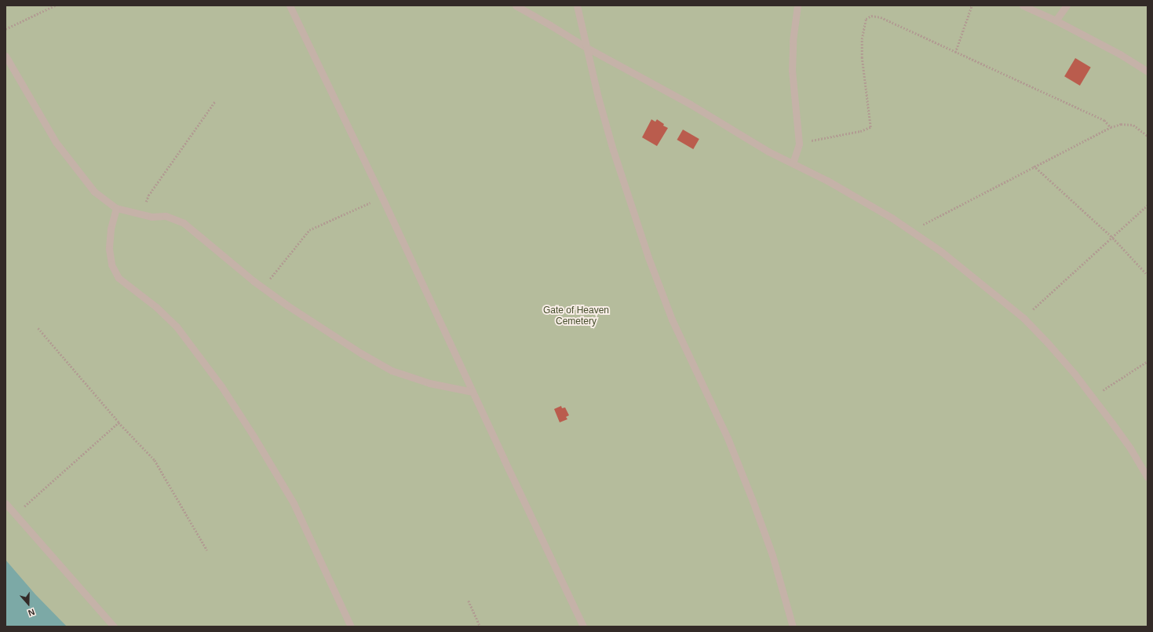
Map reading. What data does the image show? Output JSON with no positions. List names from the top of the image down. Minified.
{"parks":["Gate of Heaven Cemetery"],"north":"bottom"}
